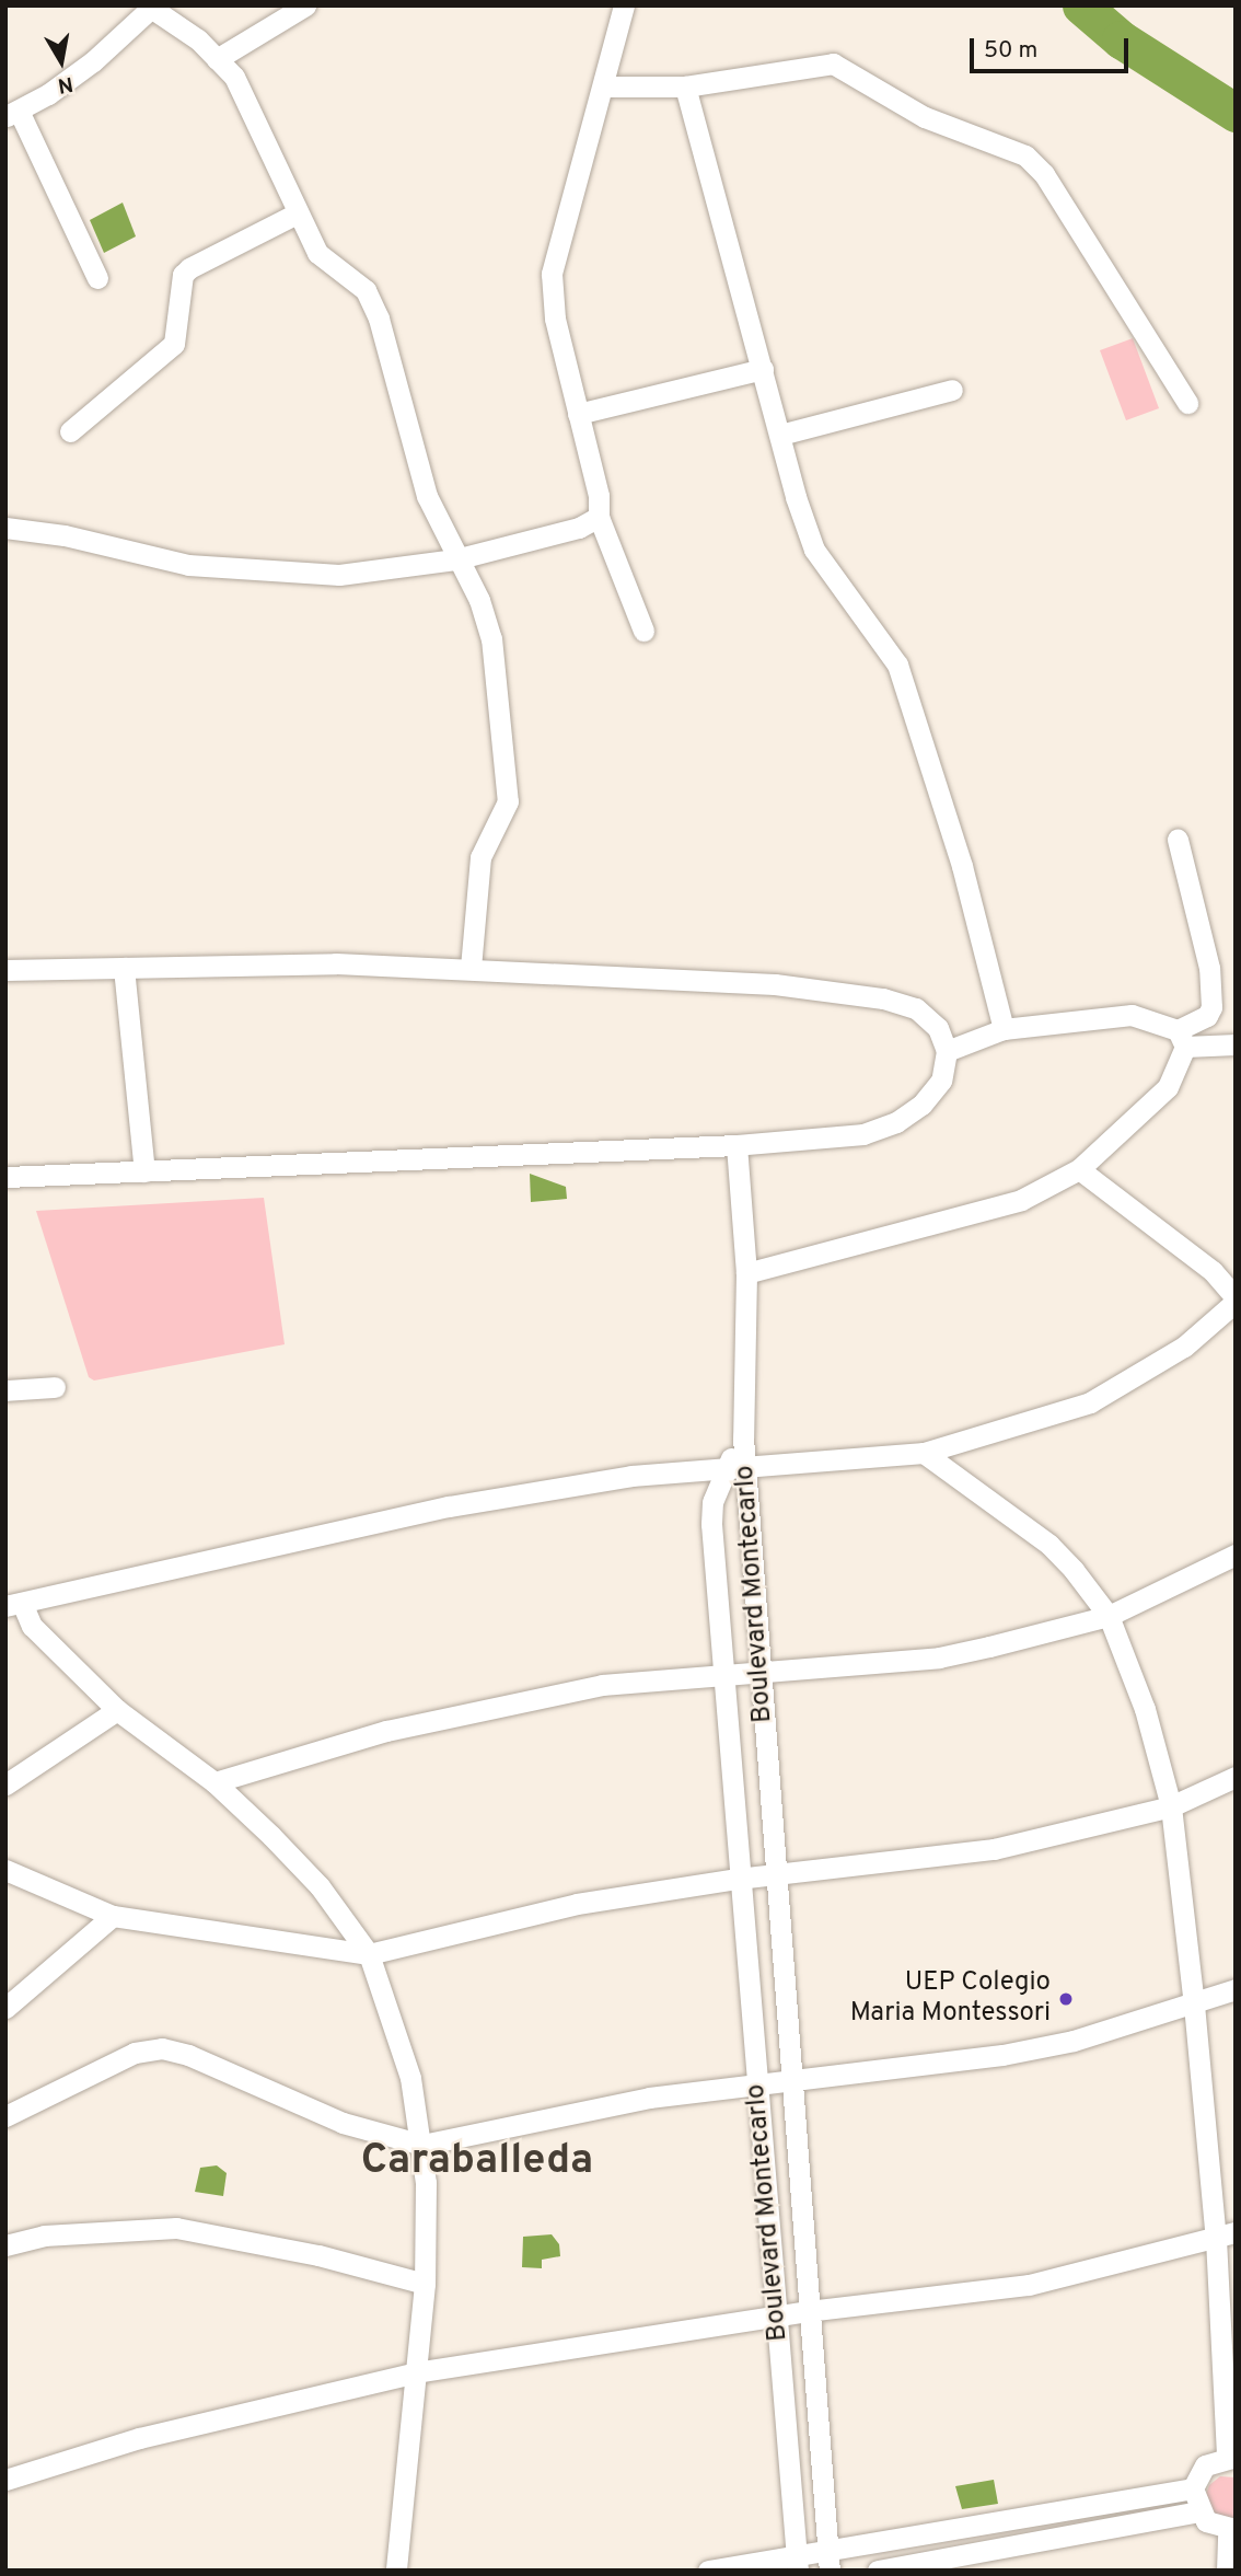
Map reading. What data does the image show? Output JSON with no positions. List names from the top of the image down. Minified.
{"streets":{"street":["Boulevard Montecarlo"]},"districts":["Caraballeda"],"places":["UEP Colegio Maria Montessori"],"scale_bar":"50 m","north":"bottom"}
